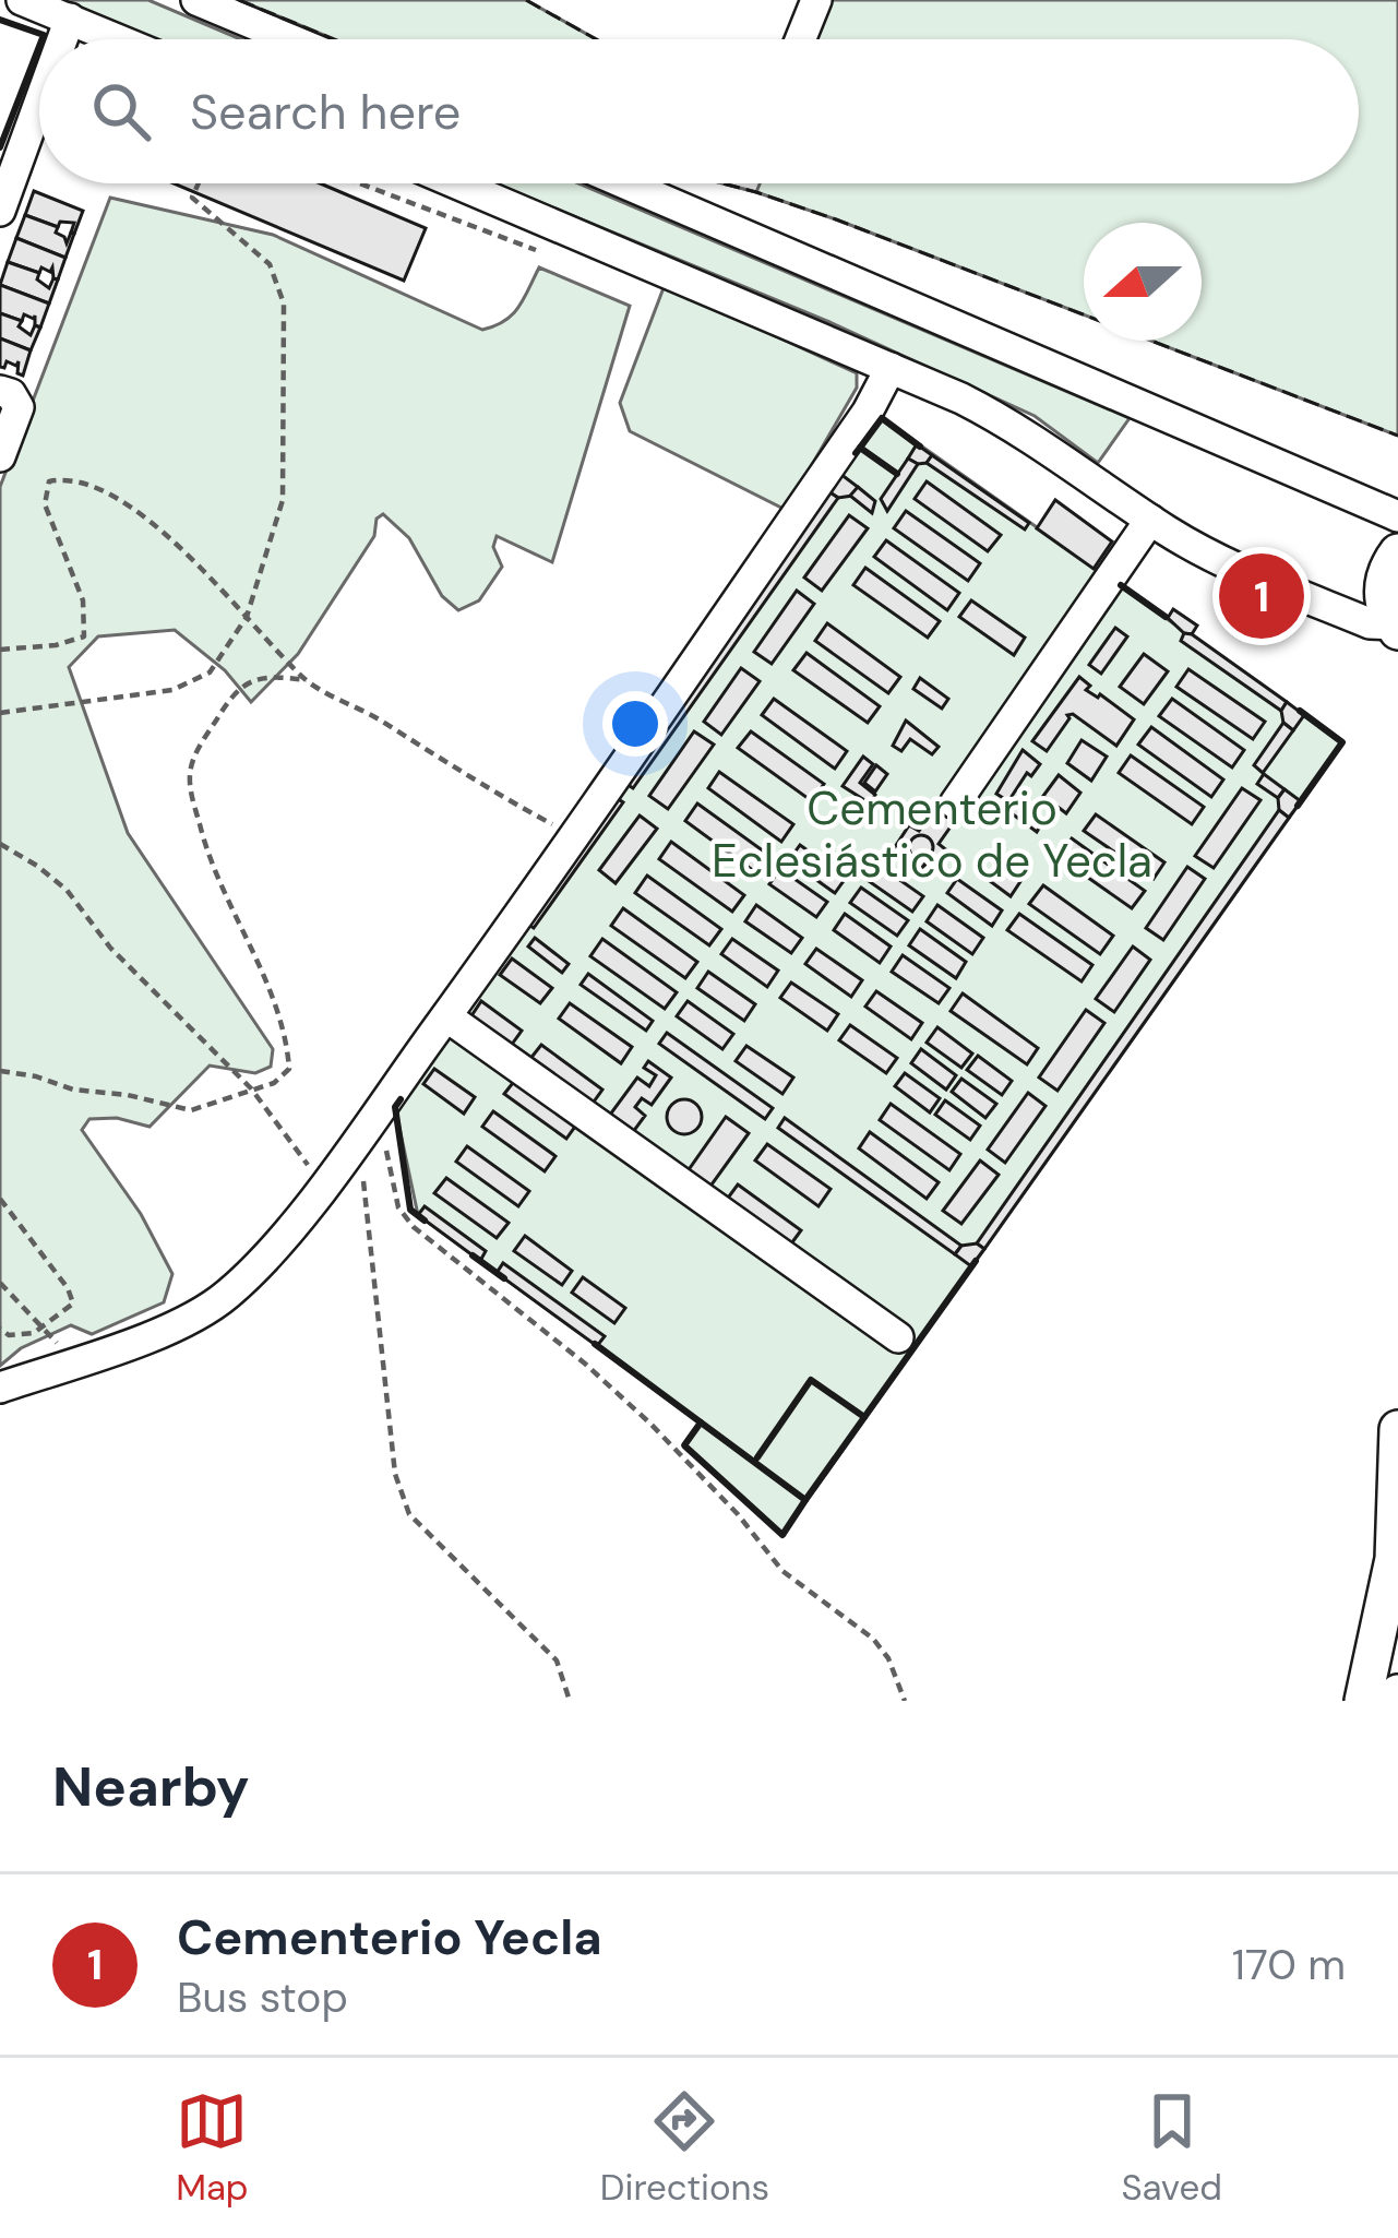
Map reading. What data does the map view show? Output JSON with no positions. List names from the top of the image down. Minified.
{"parks":["Cementerio Eclesiástico de Yecla"],"north":"left","page":{"search":"Search here","pins":"1","heading":"Nearby","list":[{"mark":"1","name":"Cementerio Yecla","note":"Bus stop","value":"170 m"}],"nav":["Map","Directions","Saved"]}}
